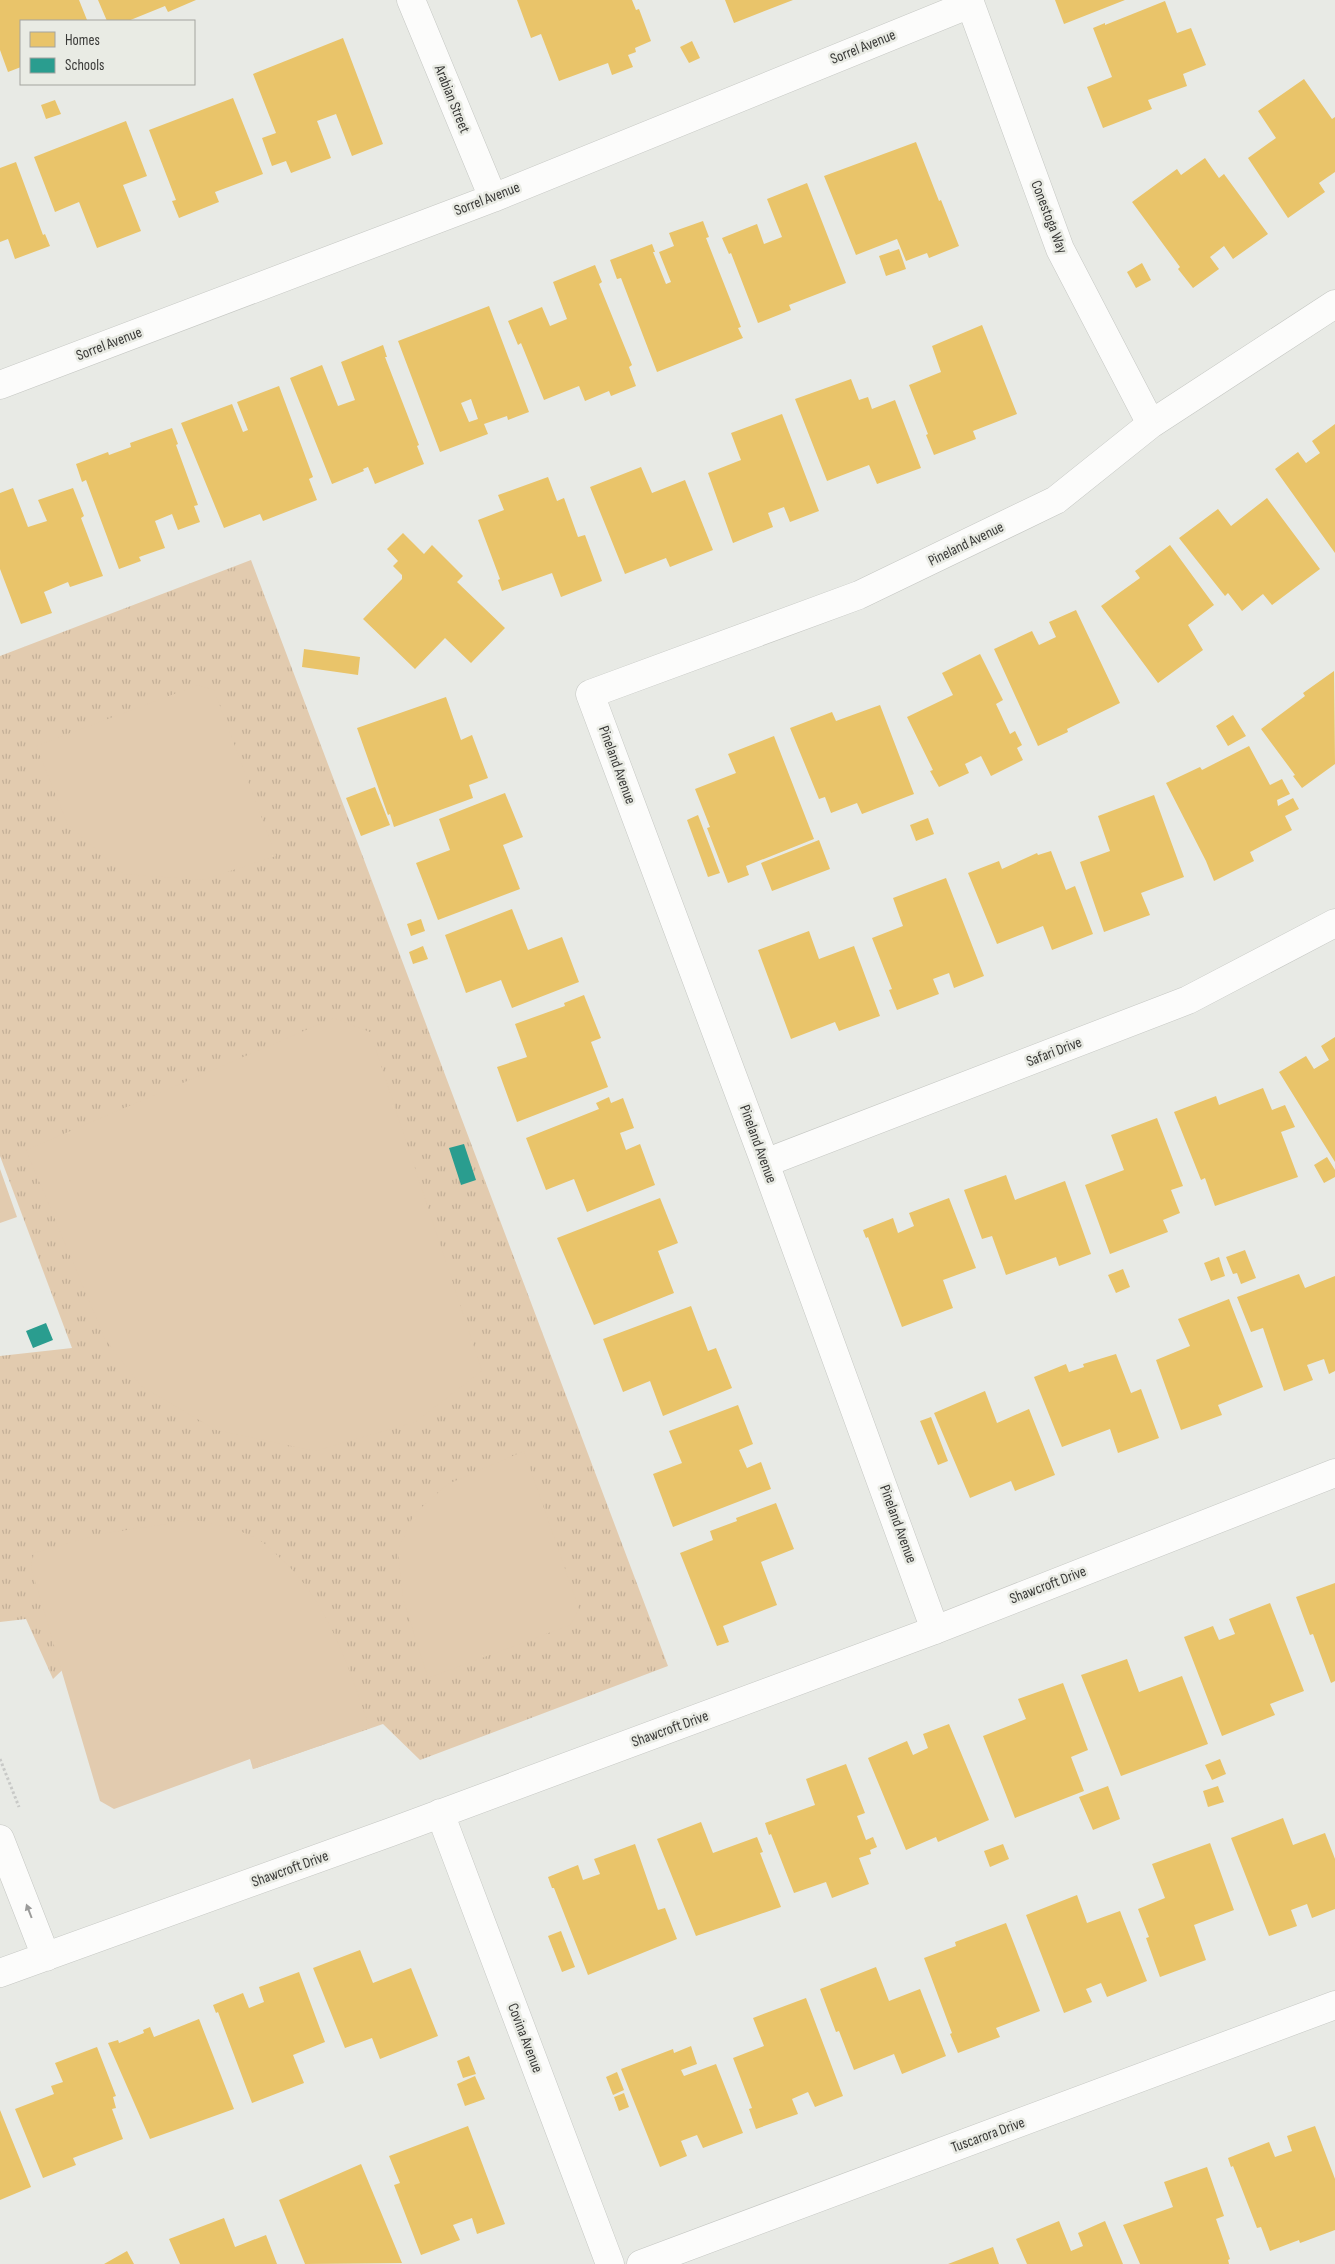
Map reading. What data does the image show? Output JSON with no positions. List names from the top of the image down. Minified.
{"streets":{"street":["Sorrel Avenue","Arabian Street","Conestoga Way","Pineland Avenue","Safari Drive","Shawcroft Drive","Covina Avenue","Tuscarora Drive"]},"crossings":[["Sorrel Avenue","Arabian Street"],["Sorrel Avenue","Conestoga Way"],["Conestoga Way","Pineland Avenue"],["Pineland Avenue","Safari Drive"],["Pineland Avenue","Shawcroft Drive"],["Shawcroft Drive","Covina Avenue"]],"legend":["Homes","Schools"]}
